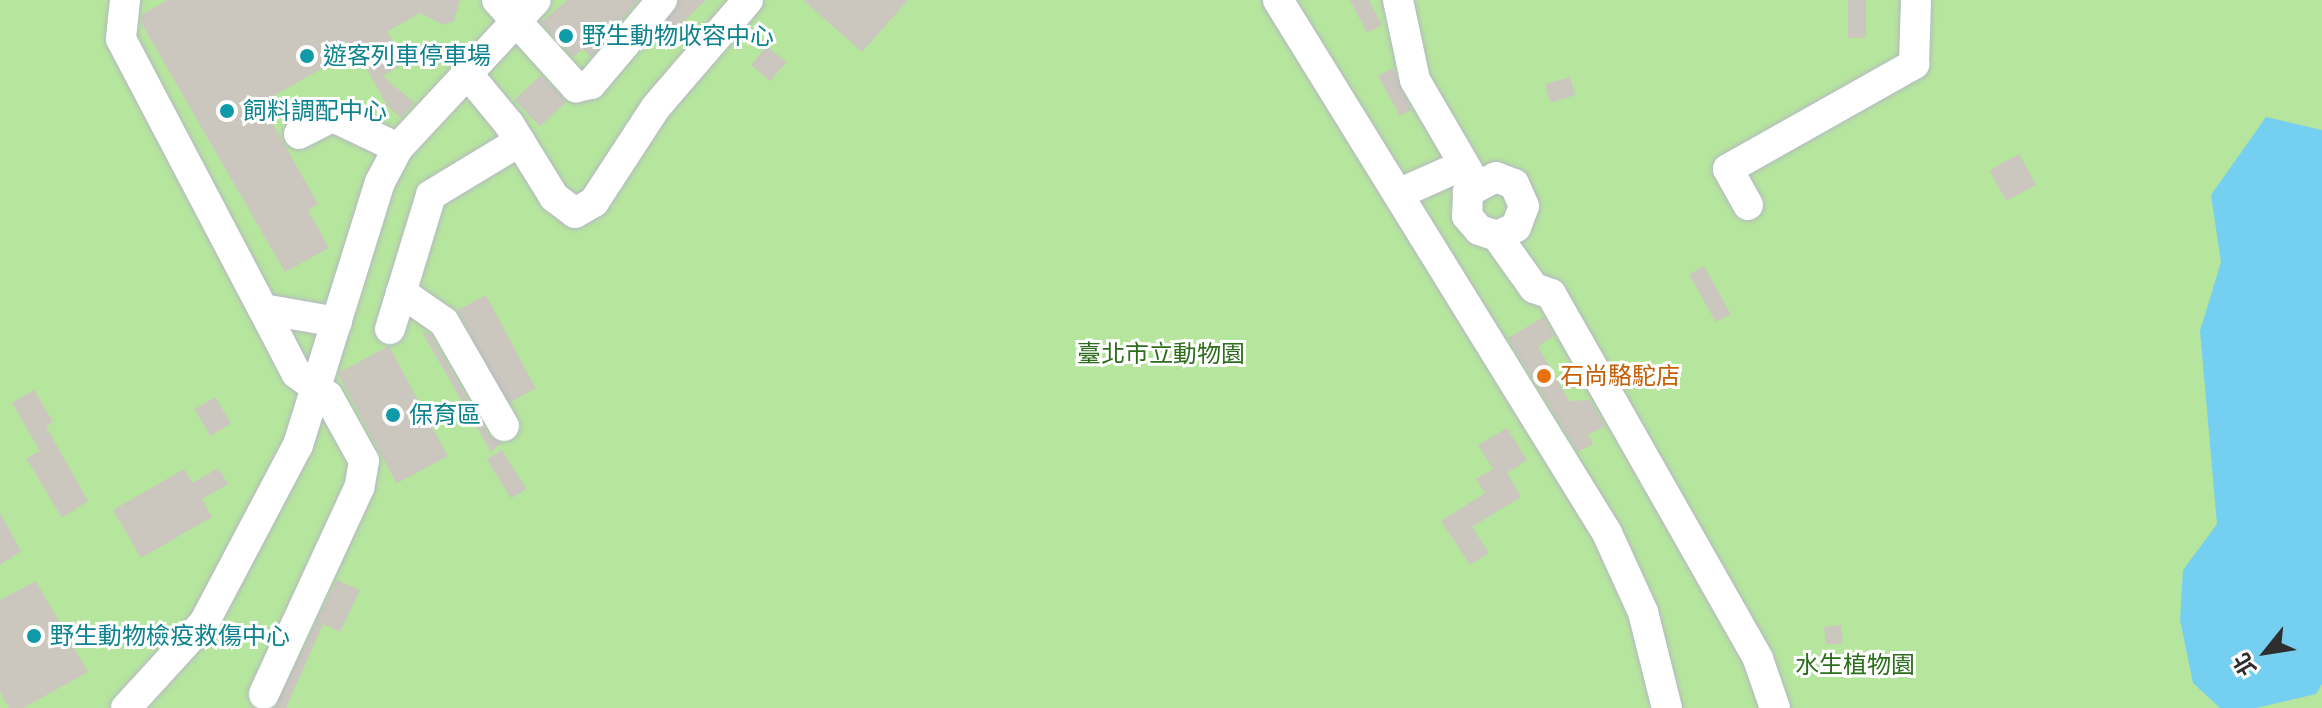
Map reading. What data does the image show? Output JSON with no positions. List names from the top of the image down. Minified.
{"parks":["臺北市立動物園","水生植物園"],"places":["野生動物收容中心","遊客列車停車場","飼料調配中心","石尚駱駝店","保育區","野生動物檢疫救傷中心"],"north":"bottom left"}
